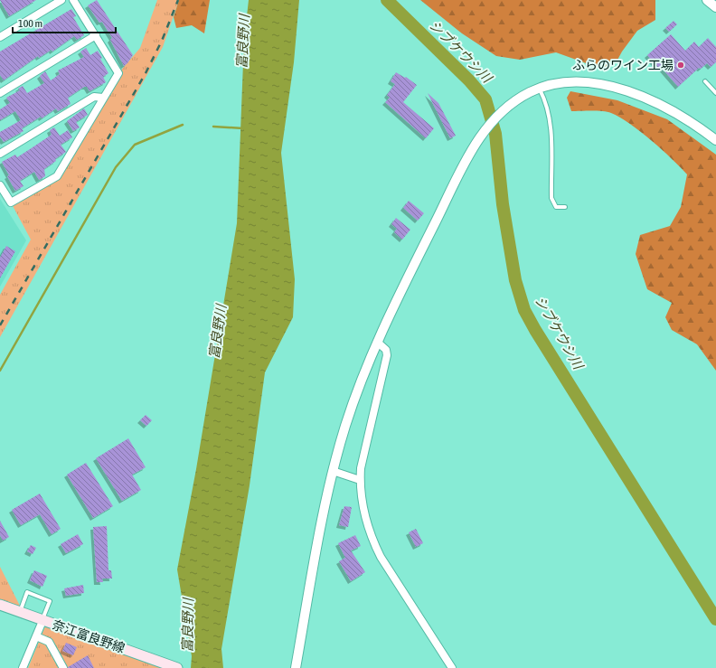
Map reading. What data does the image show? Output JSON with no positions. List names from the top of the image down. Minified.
{"streets":{"main road":["奈江富良野線"]},"water":["富良野川","シブケウシ川"],"places":["ふらのワイン工場"],"scale_bar":"100 m"}
